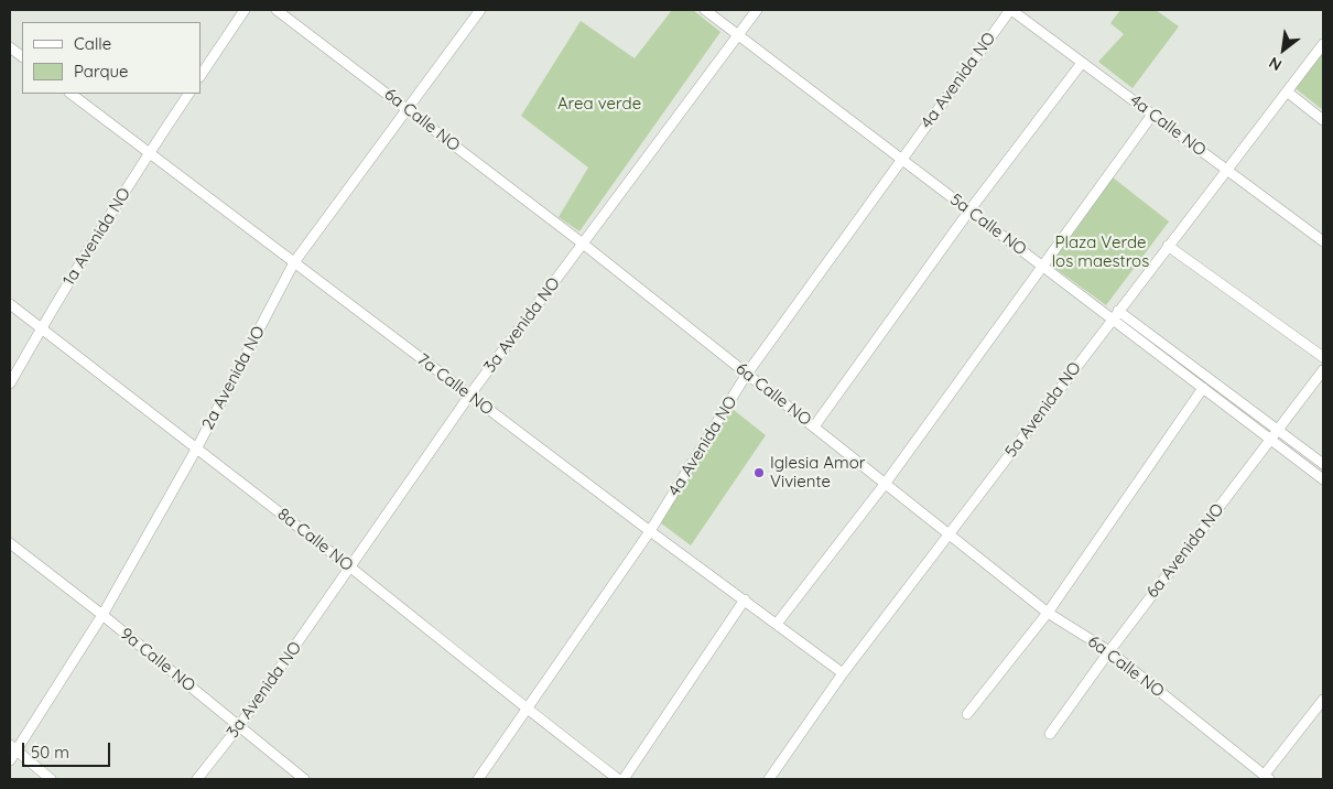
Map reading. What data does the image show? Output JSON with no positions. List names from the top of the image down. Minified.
{"streets":{"street":["4a Avenida NO","6a Calle NO","4a Calle NO","5a Calle NO","1a Avenida NO","3a Avenida NO","2a Avenida NO","7a Calle NO","5a Avenida NO","8a Calle NO","6a Avenida NO","9a Calle NO"]},"crossings":[["4a Avenida NO","6a Calle NO"],["4a Avenida NO","4a Calle NO"],["4a Avenida NO","5a Calle NO"],["4a Avenida NO","7a Calle NO"],["4a Avenida NO","8a Calle NO"],["6a Calle NO","3a Avenida NO"],["6a Calle NO","2a Avenida NO"],["6a Calle NO","5a Avenida NO"],["6a Calle NO","6a Avenida NO"],["4a Calle NO","5a Avenida NO"],["5a Calle NO","3a Avenida NO"],["5a Calle NO","5a Avenida NO"],["5a Calle NO","6a Avenida NO"],["1a Avenida NO","7a Calle NO"],["1a Avenida NO","8a Calle NO"],["3a Avenida NO","7a Calle NO"],["3a Avenida NO","8a Calle NO"],["3a Avenida NO","9a Calle NO"],["2a Avenida NO","7a Calle NO"],["2a Avenida NO","8a Calle NO"],["2a Avenida NO","9a Calle NO"],["7a Calle NO","5a Avenida NO"]],"parks":["Area verde","Plaza Verde los maestros"],"places":["Iglesia Amor Viviente"],"legend":["Calle","Parque"],"scale_bar":"50 m","north":"bottom left"}
